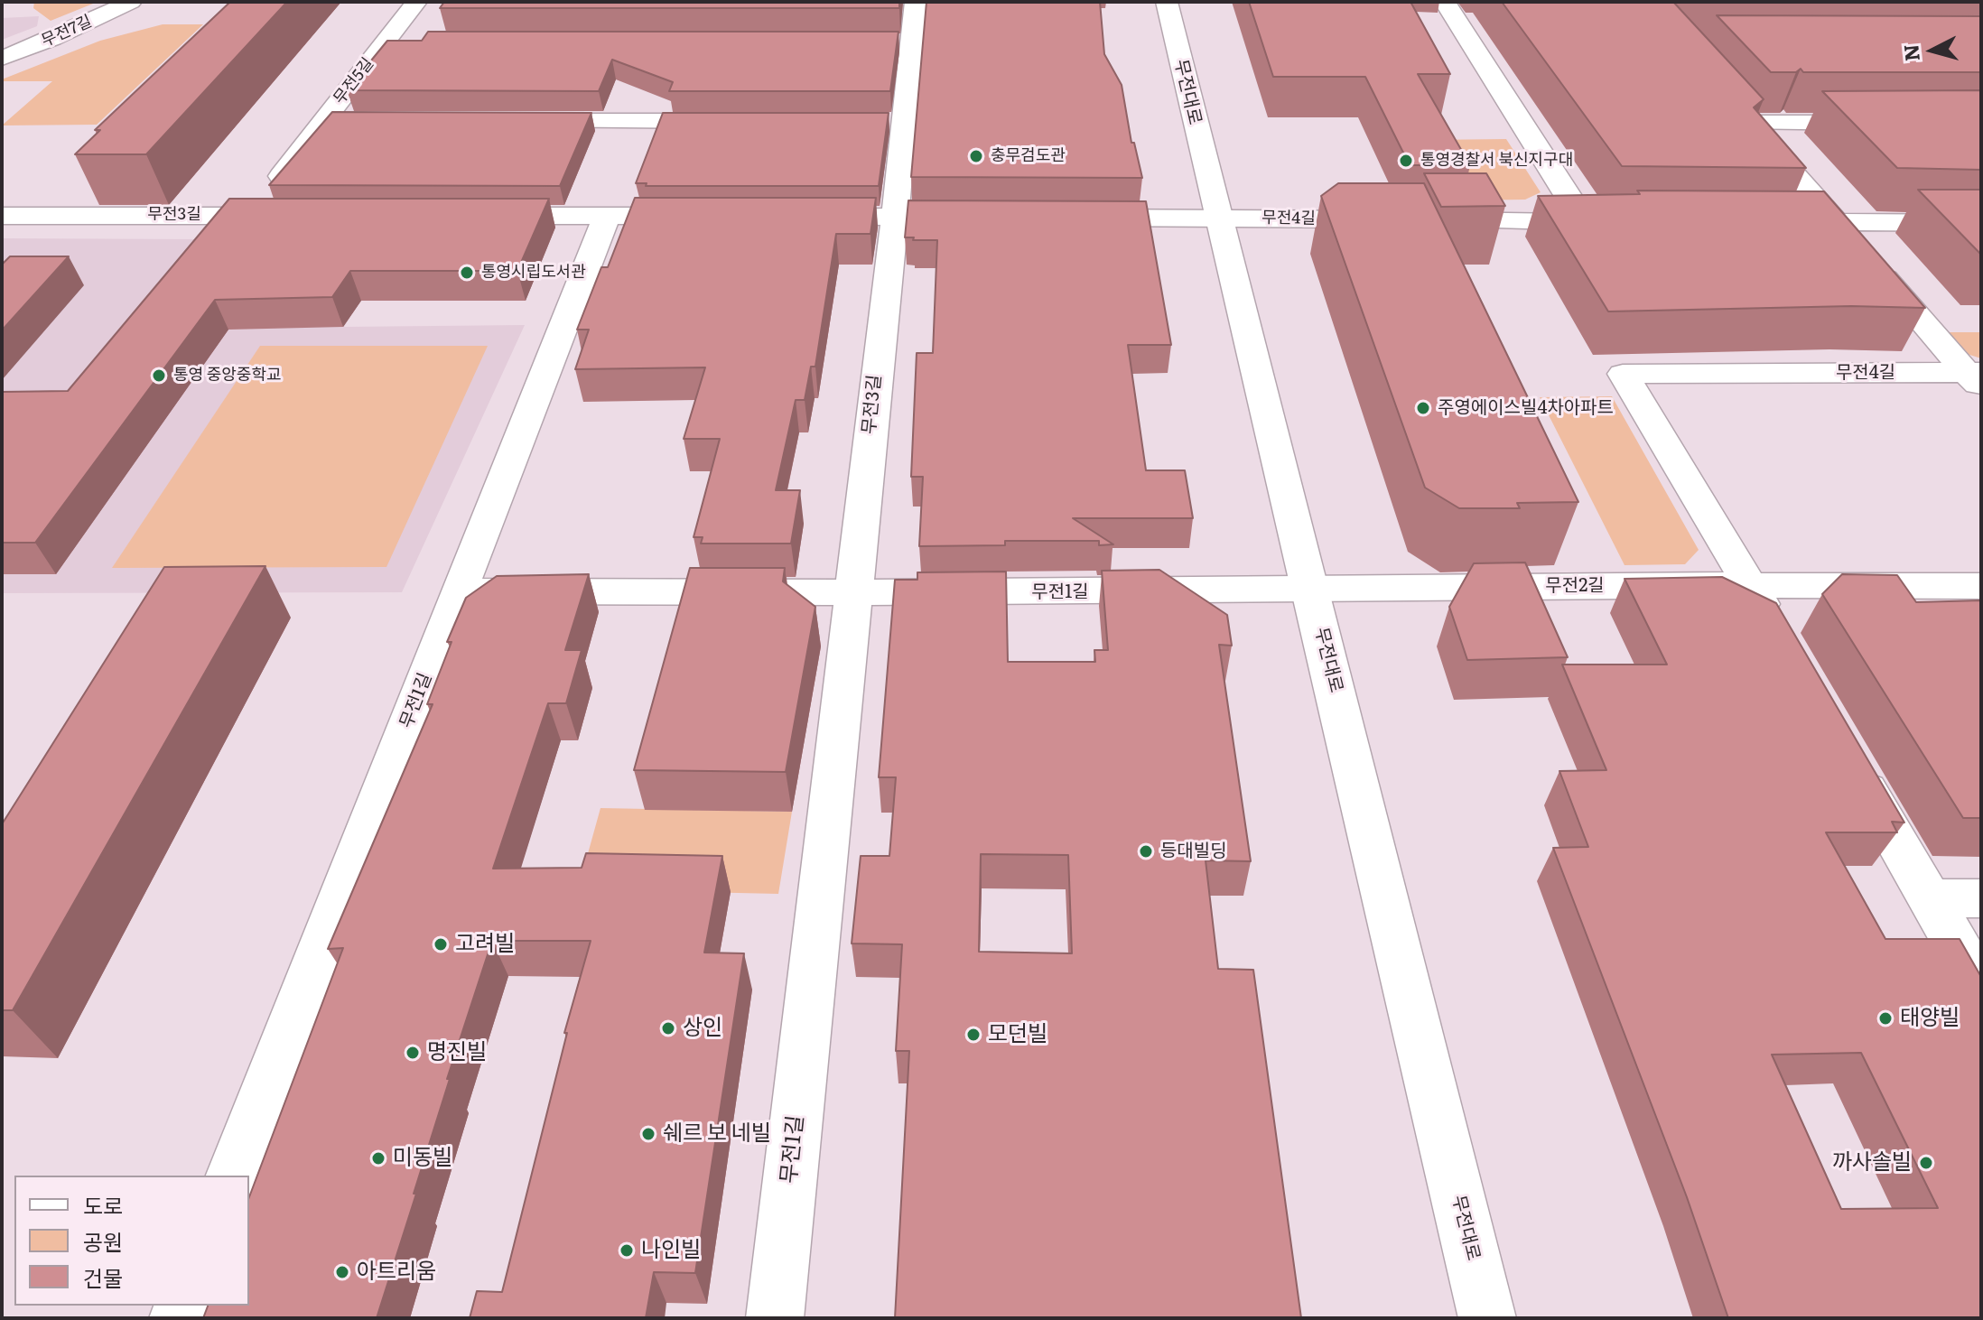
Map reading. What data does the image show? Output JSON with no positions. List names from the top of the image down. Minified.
{"streets":{"street":["무전7길","무전5길","무전대로","무전3길","무전4길","무전2길","무전1길"]},"crossings":[["무전5길","무전3길"],["무전대로","무전4길"],["무전대로","무전2길"],["무전대로","무전1길"],["무전3길","무전1길"],["무전4길","무전2길"],["무전2길","무전1길"]],"places":["충무검도관","통영경찰서 북신지구대","통영시립도서관","통영 중앙중학교","주영에이스빌4차아파트","등대빌딩","고려빌","태양빌","상인","모던빌","명진빌","쉐르 보 네빌","미동빌","까사솔빌","나인빌","아트리움"],"legend":["도로","공원","건물"],"north":"left"}
